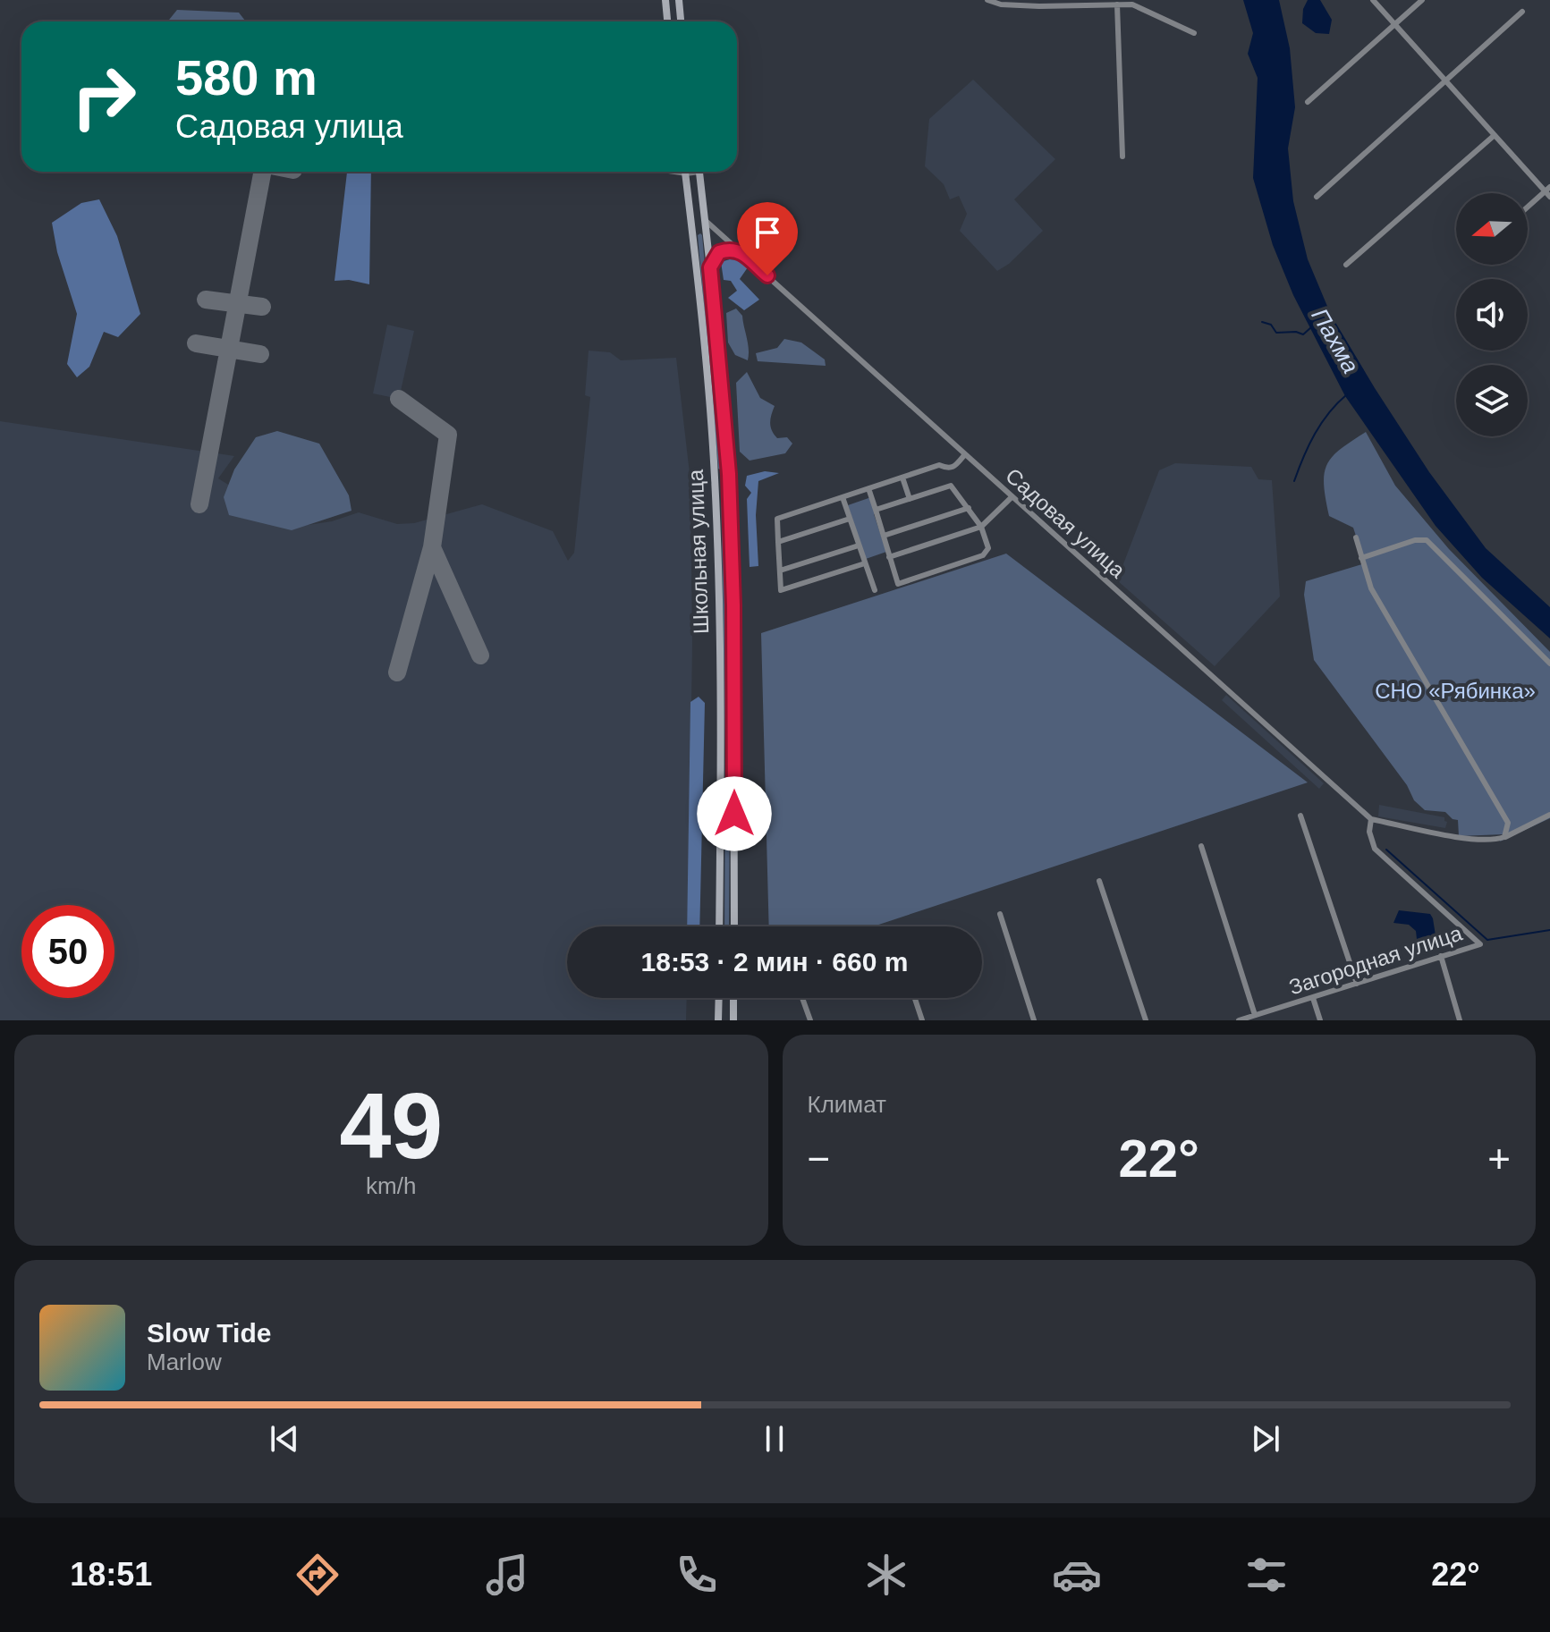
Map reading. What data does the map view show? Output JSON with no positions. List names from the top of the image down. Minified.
{"streets":{"main road":["Школьная улица"],"street":["Садовая улица","Загородная улица"]},"crossings":[["Садовая улица","Школьная улица"],["Садовая улица","Загородная улица"]],"water":["Пахма"],"parks":["СНО «Рябинка»"],"north":"left","page":{"turn":["580 m","Садовая улица"],"limit":"50","trip":"18:53 · 2 мин · 660 m","tile":[["49","km/h"],"Климат"],"heat":["−","22°","+"],"song":["Slow Tide","Marlow"],"tabs":["18:51","22°"]}}
